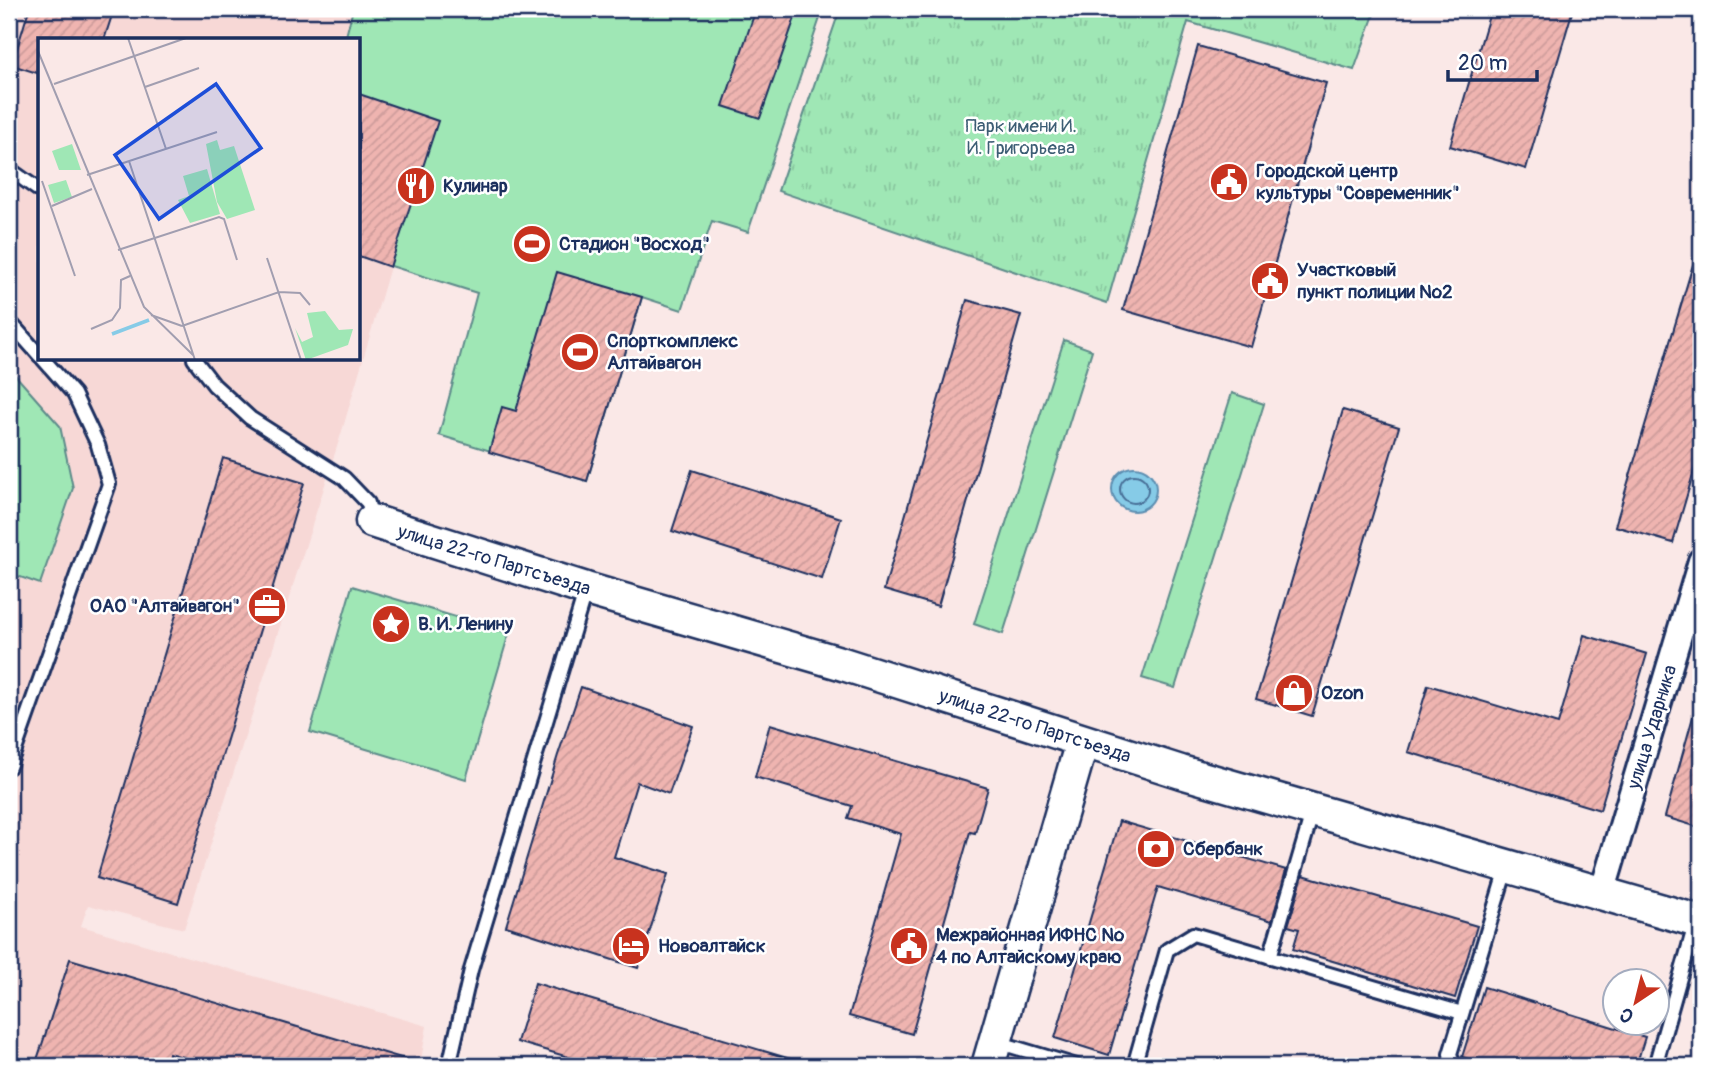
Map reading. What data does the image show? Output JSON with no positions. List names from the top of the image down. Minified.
{"streets":{"street":["улица 22-го Партсъезда","улица Ударника"]},"crossings":[["улица 22-го Партсъезда","улица Ударника"]],"parks":["Парк имени И. И. Григорьева"],"places":{"public building":["Городской центр культуры \"Современник\"","Участковый пункт полиции №2","Межрайонная ИФНС № 4 по Алтайскому краю"],"restaurant":["Кулинар"],"sports":["Стадион \"Восход\"","Спорткомплекс Алтайвагон"],"office":["ОАО \"Алтайвагон\""],"place":["В. И. Ленину"],"shop":["Ozon"],"bank":["Сбербанк"],"hotel":["Новоалтайск"]},"scale_bar":"20 m","north":"bottom left"}
